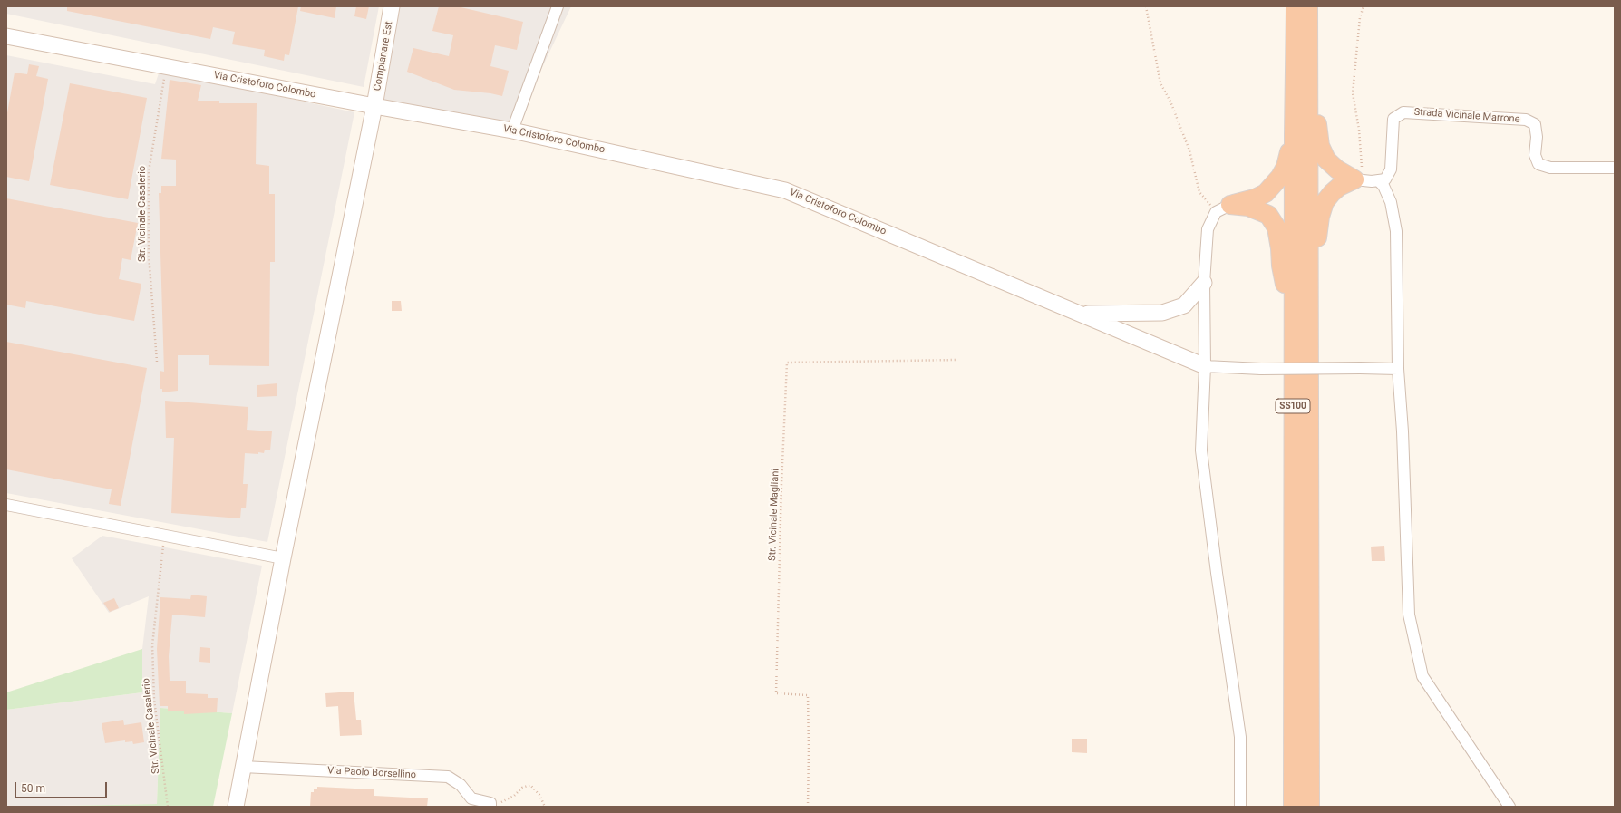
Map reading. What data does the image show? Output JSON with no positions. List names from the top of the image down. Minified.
{"streets":{"highway":["SS100"],"main road":["Complanare Est","Via Cristoforo Colombo"],"street":["Strada Vicinale Marrone","Via Paolo Borsellino"],"path":["Str. Vicinale Casalerio","Str. Vicinale Magliani"]},"crossings":[["Complanare Est","Via Cristoforo Colombo"],["Complanare Est","Via Paolo Borsellino"],["Via Cristoforo Colombo","Str. Vicinale Casalerio"]],"scale_bar":"50 m"}
